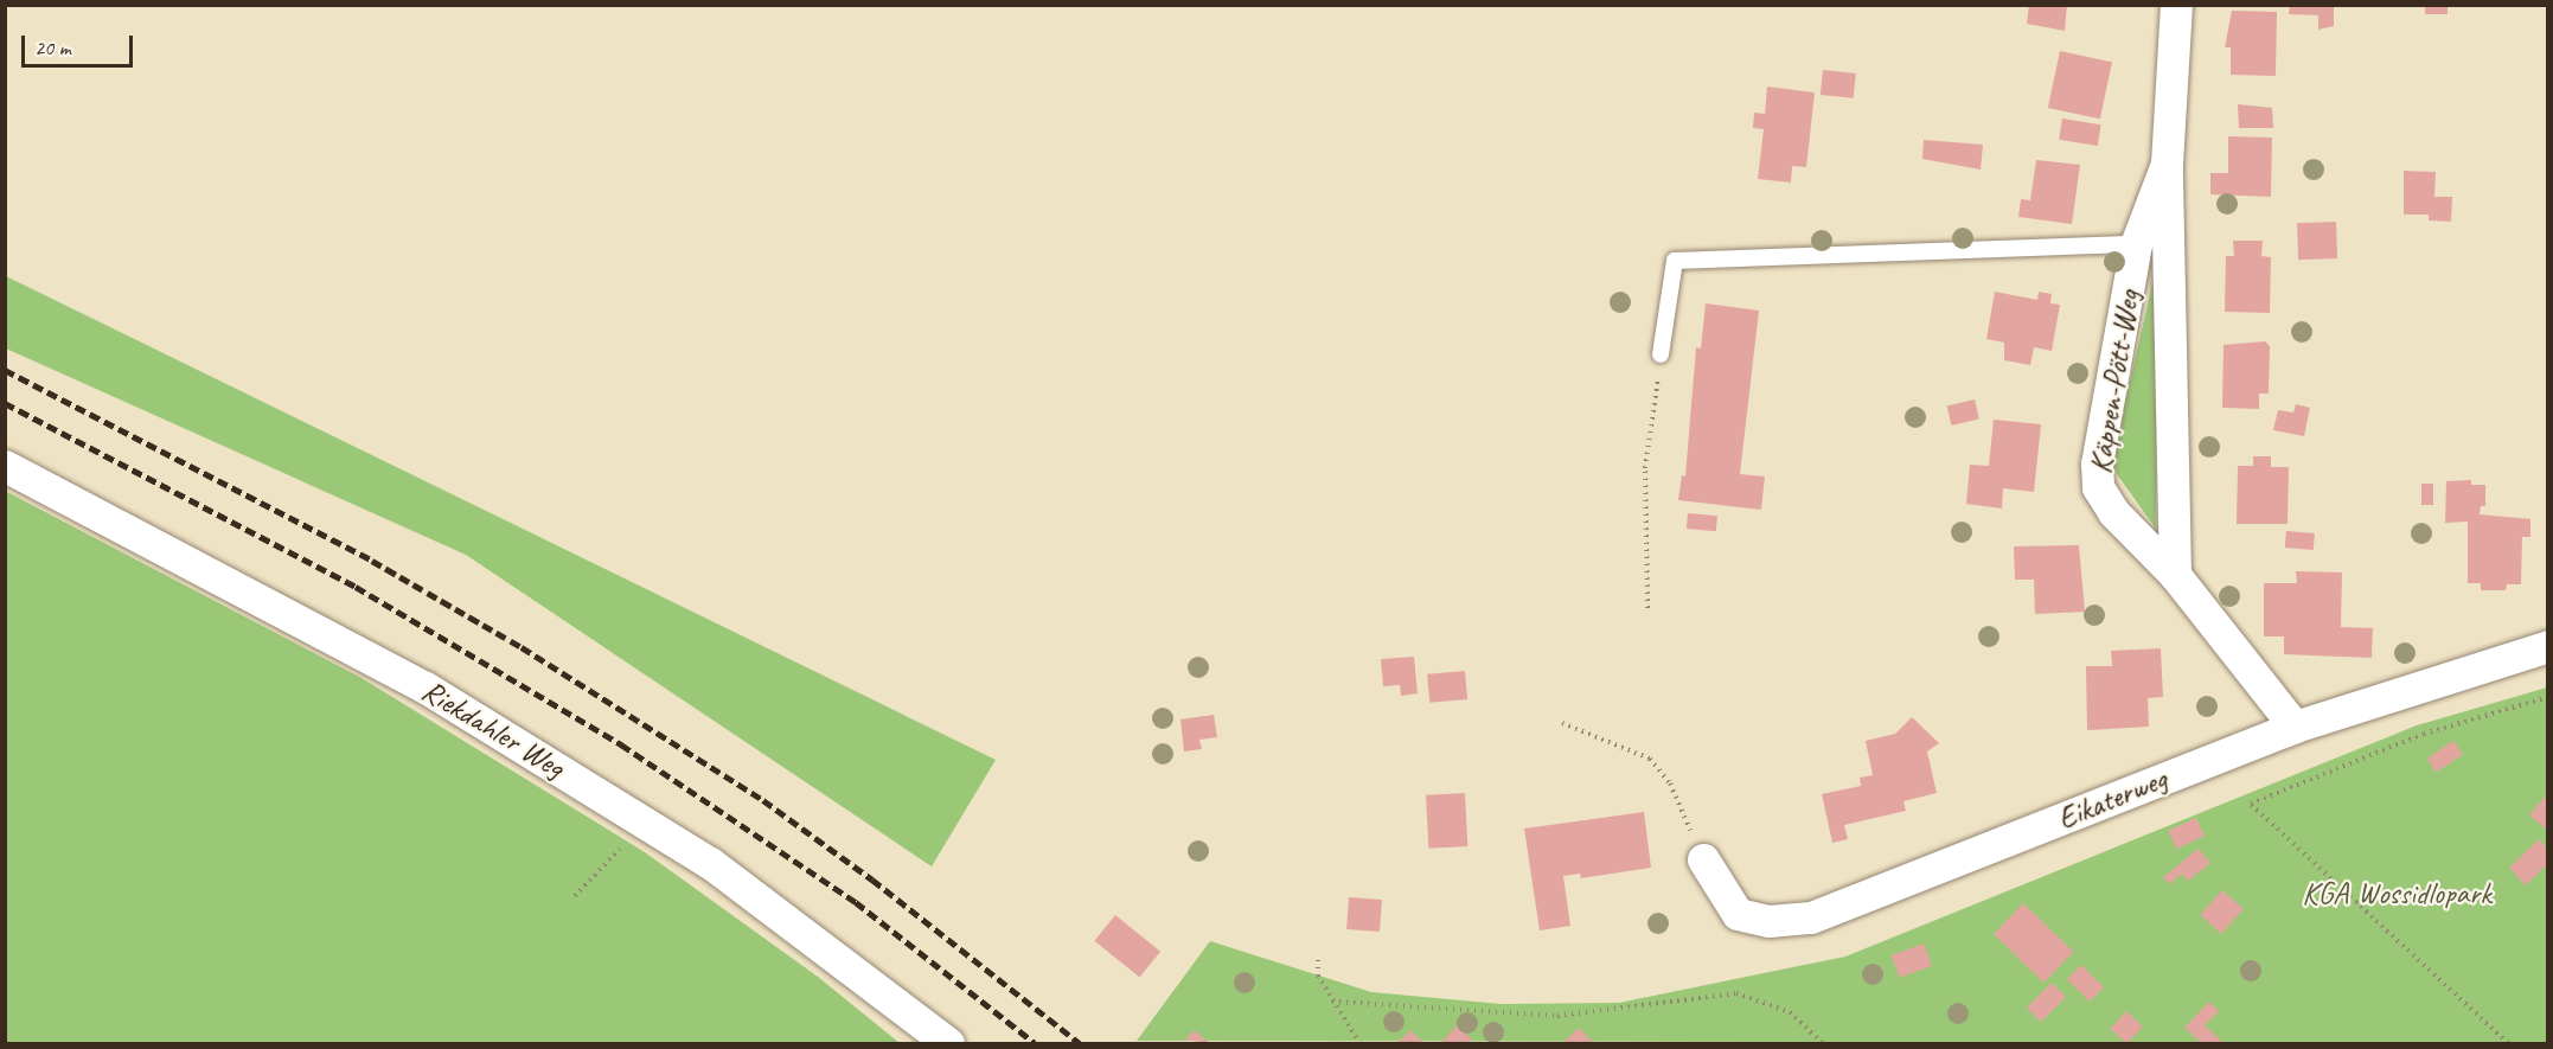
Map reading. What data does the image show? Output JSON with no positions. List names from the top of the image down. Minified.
{"streets":{"street":["Käppen-Pött-Weg","Riekdahler Weg","Eikaterweg"]},"crossings":[["Käppen-Pött-Weg","Eikaterweg"]],"parks":["KGA Wossidlopark"],"scale_bar":"20 m"}
